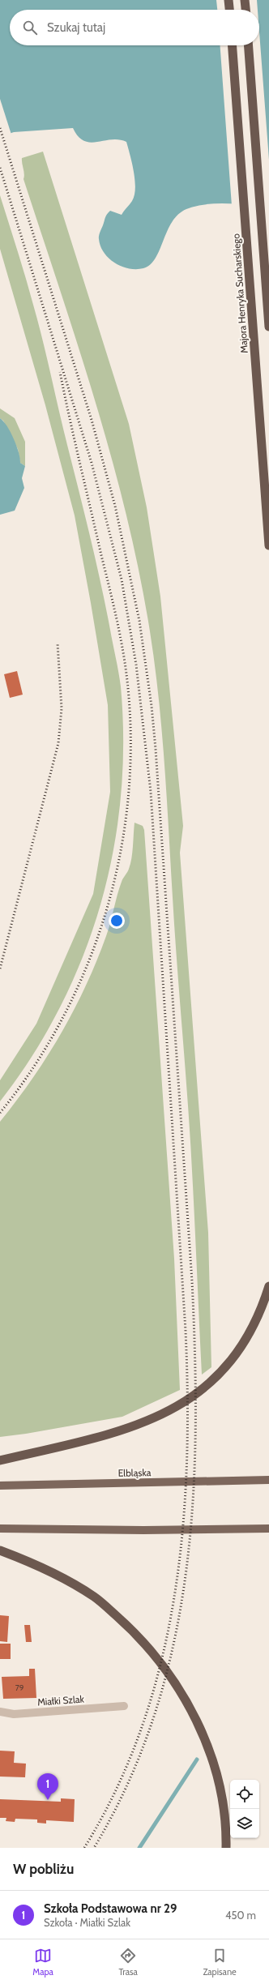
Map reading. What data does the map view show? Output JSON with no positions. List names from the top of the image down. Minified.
{"streets":{"highway":["Majora Henryka Sucharskiego"],"main road":["Elbląska"],"street":["Miałki Szlak"]},"house_numbers":["79"],"page":{"search":"Szukaj tutaj","pins":"1","heading":"W pobliżu","list":[{"mark":"1","name":"Szkoła Podstawowa nr 29","note":"Szkoła · Miałki Szlak","value":"450 m"}],"nav":["Mapa","Trasa","Zapisane"]}}
